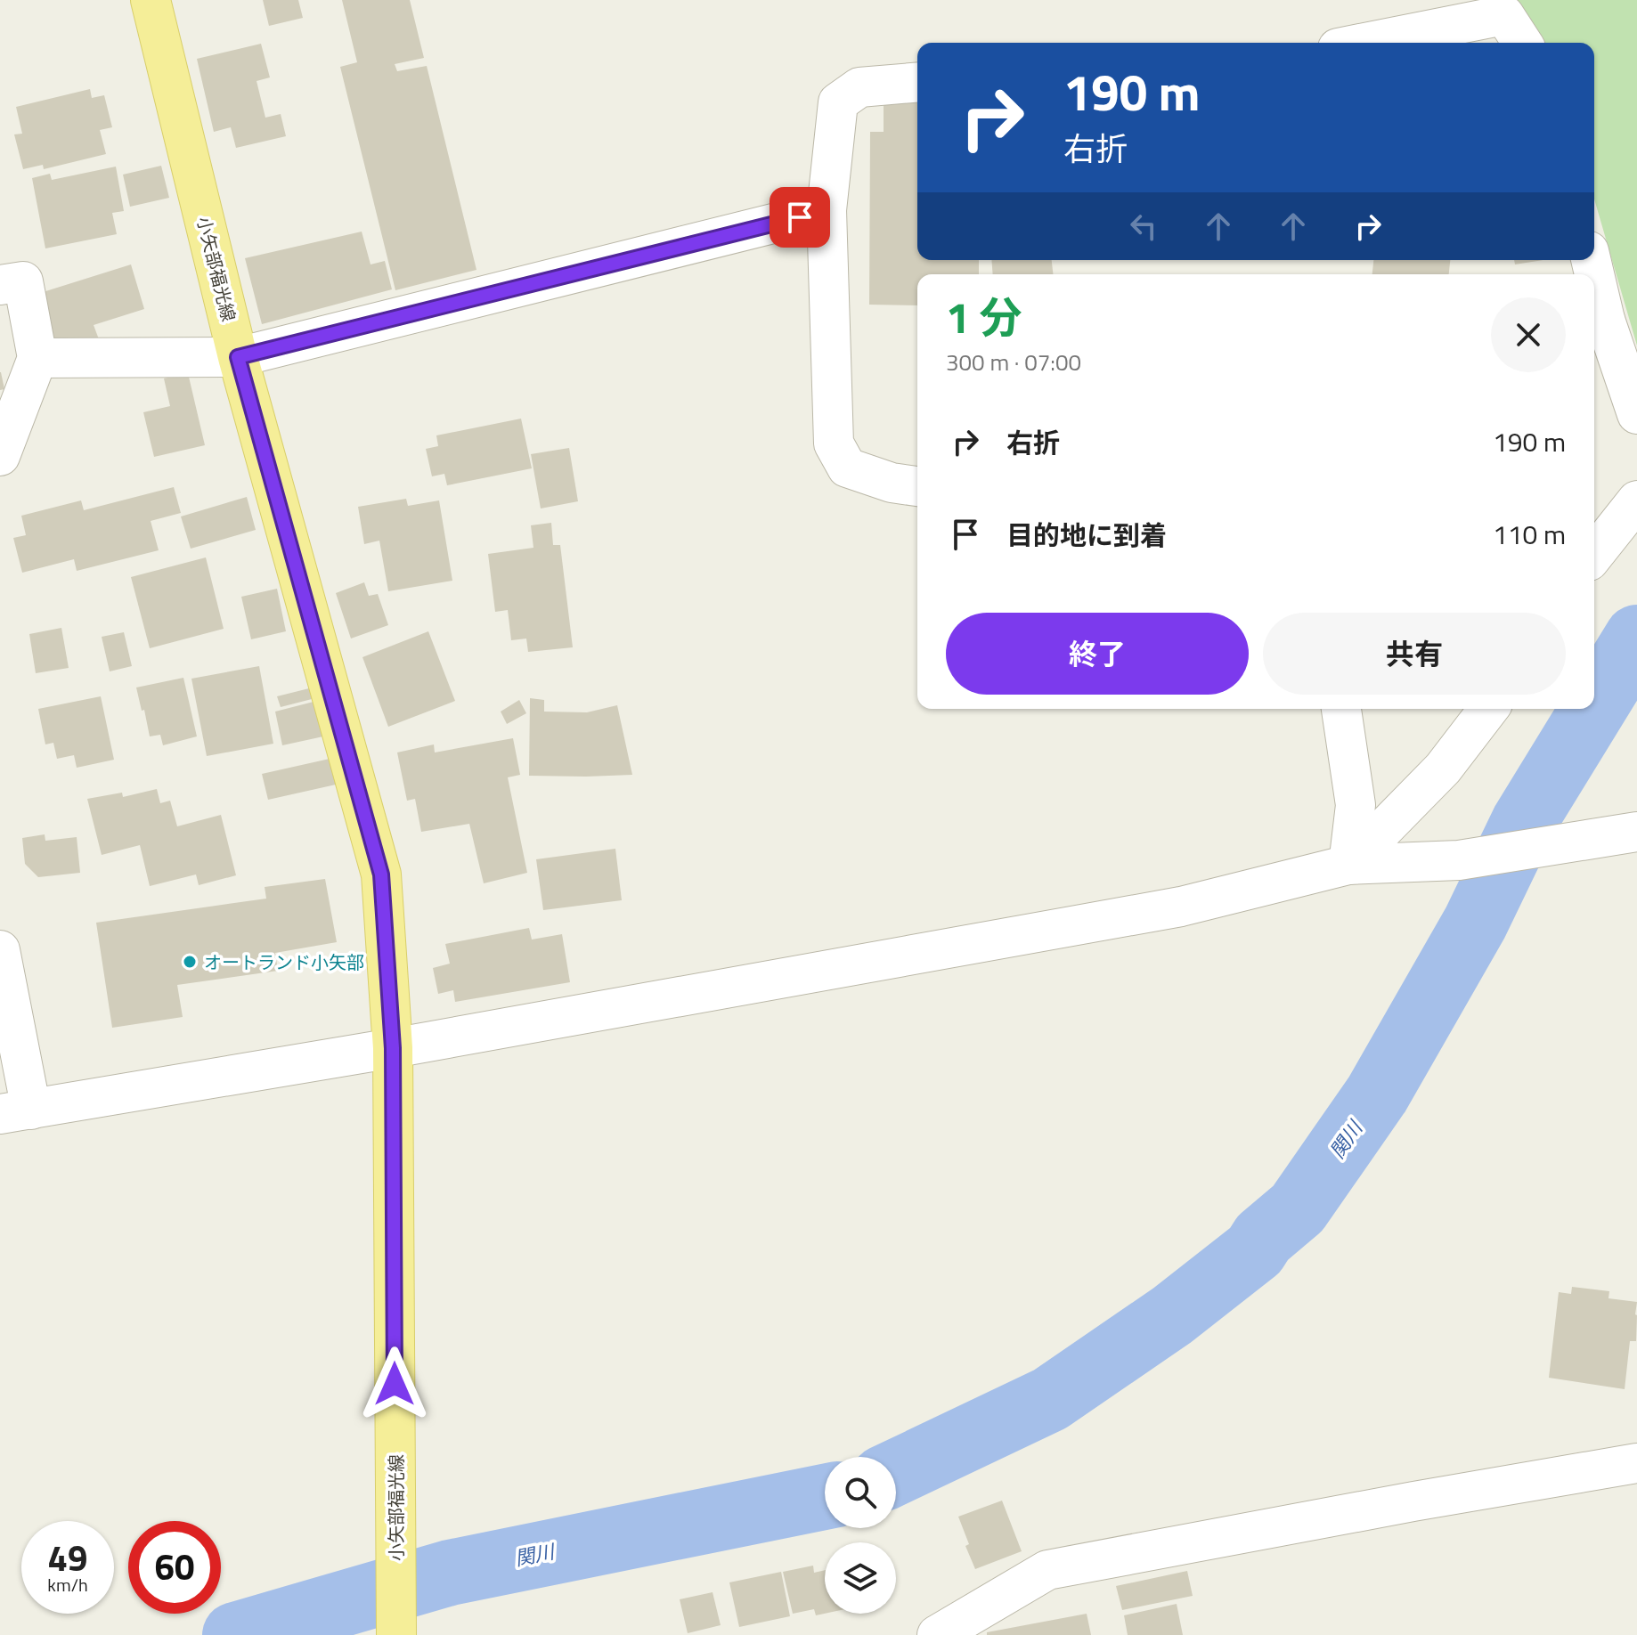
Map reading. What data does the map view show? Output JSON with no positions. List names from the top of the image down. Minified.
{"streets":{"main road":["小矢部福光線"]},"water":["関川"],"places":["オートランド小矢部"],"page":{"turn":["190 m","右折"],"heading":["1 分","300 m · 07:00"],"list":[{"name":"右折","value":"190 m"},{"name":"目的地に到着","value":"110 m"}],"buttons":["終了","共有"],"speed":"49 km/h","limit":"60"}}
